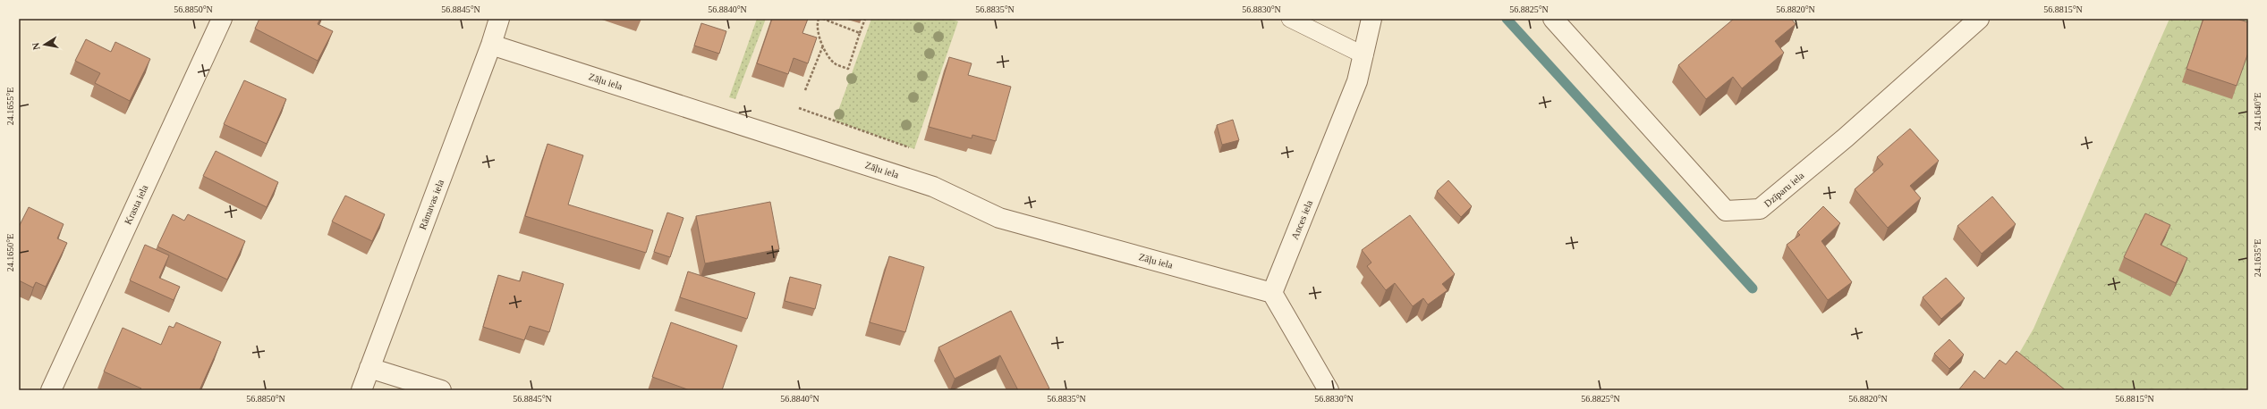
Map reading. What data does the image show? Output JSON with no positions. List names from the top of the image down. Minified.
{"streets":{"street":["Zāļu iela","Dzīparu iela","Krasta iela","Rāmavas iela","Ances iela"]},"crossings":[["Zāļu iela","Rāmavas iela"],["Zāļu iela","Ances iela"]],"north":"left","coordinates":["56.8850°N","56.8845°N","56.8840°N","56.8835°N","56.8830°N","56.8825°N","56.8820°N","56.8815°N","24.1655°E","24.1640°E","24.1650°E","24.1635°E"]}
